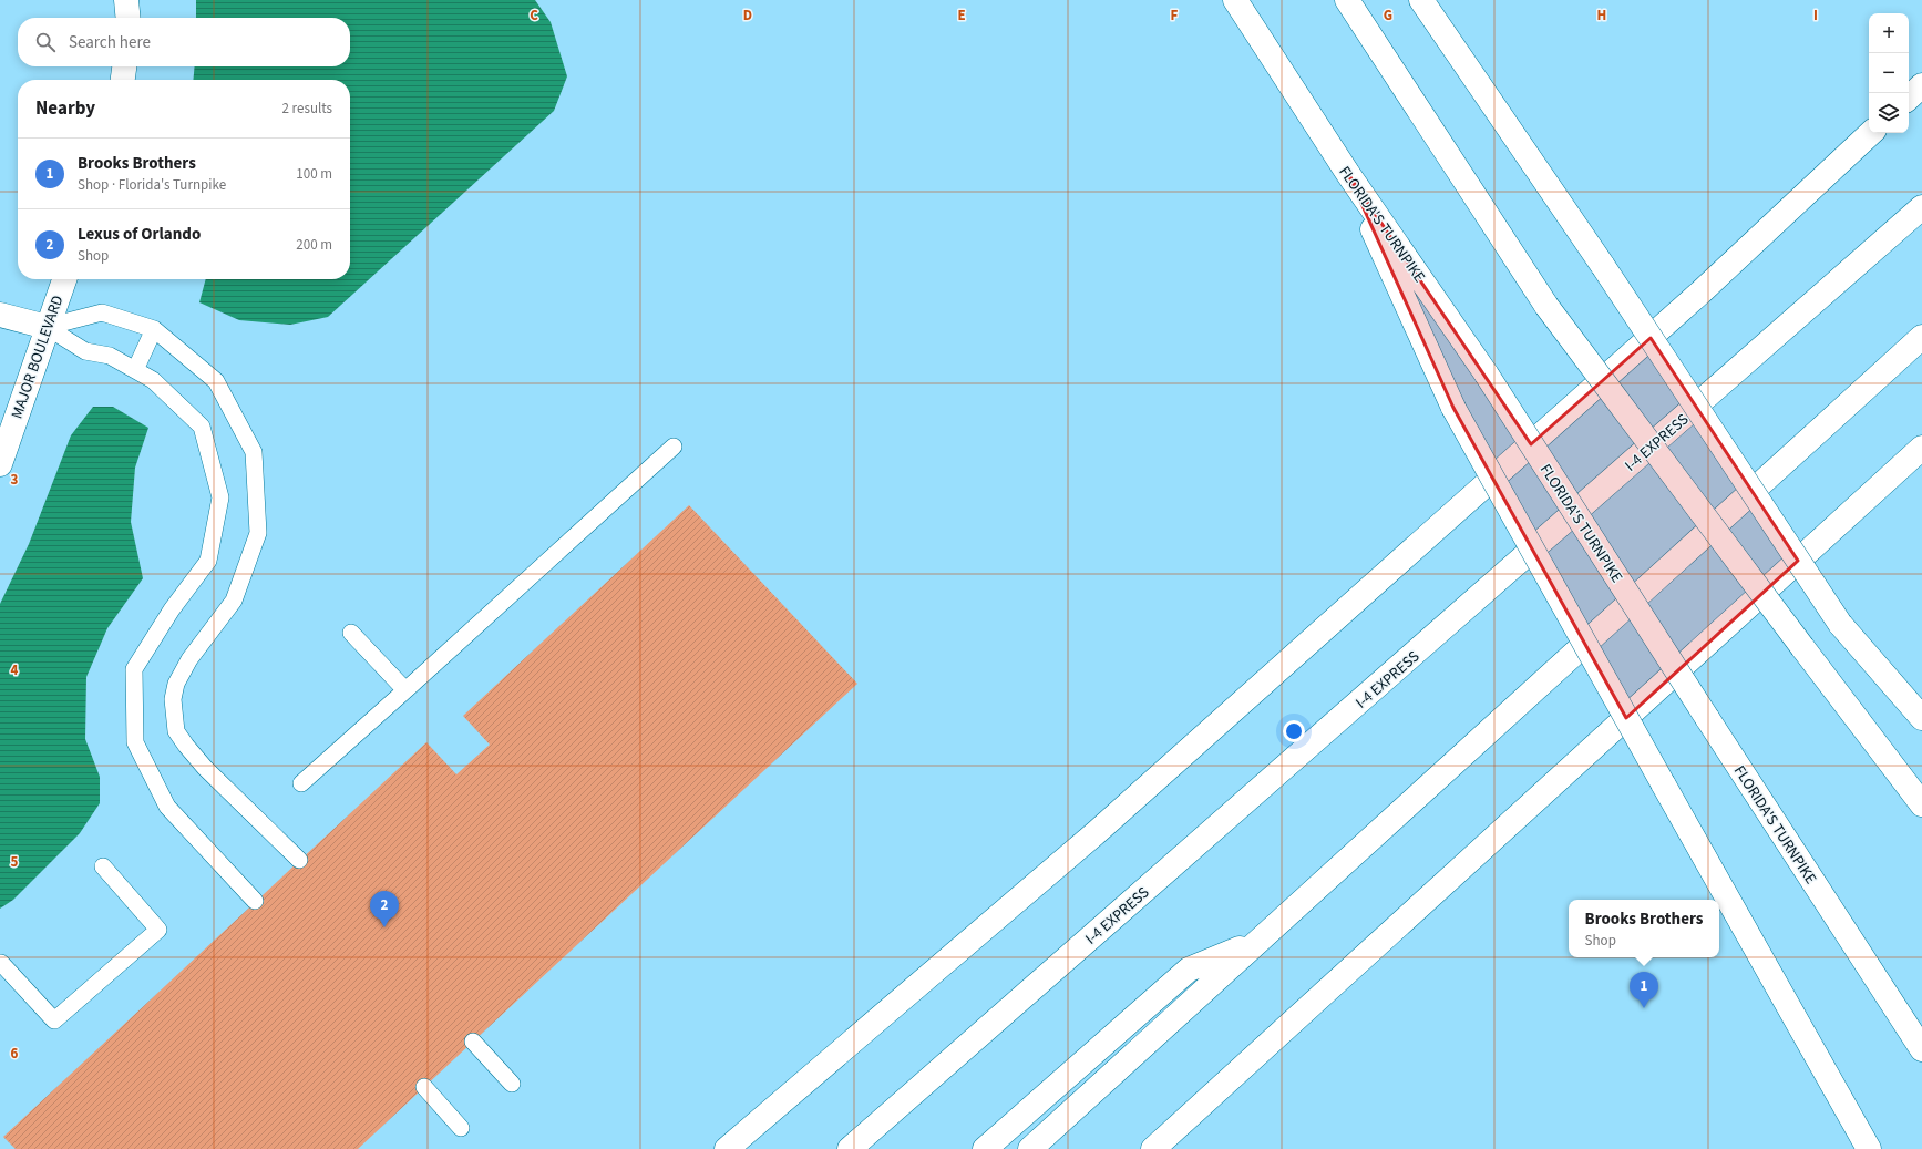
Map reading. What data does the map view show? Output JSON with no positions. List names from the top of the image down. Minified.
{"streets":{"main road":["FLORIDA'S TURNPIKE","MAJOR BOULEVARD","I-4 EXPRESS"]},"page":{"map_buttons":["+","−"],"search":"Search here","heading":["Nearby","2 results"],"list":[{"mark":"1","name":"Brooks Brothers","note":"Shop · Florida's Turnpike","value":"100 m"},{"mark":"2","name":"Lexus of Orlando","note":"Shop","value":"200 m"}],"pins":["2","1"],"popup":["Brooks Brothers","Shop"]},"grid":{"columns":["C","D","E","F","G","H","I"],"rows":["3","4","5","6"]}}
